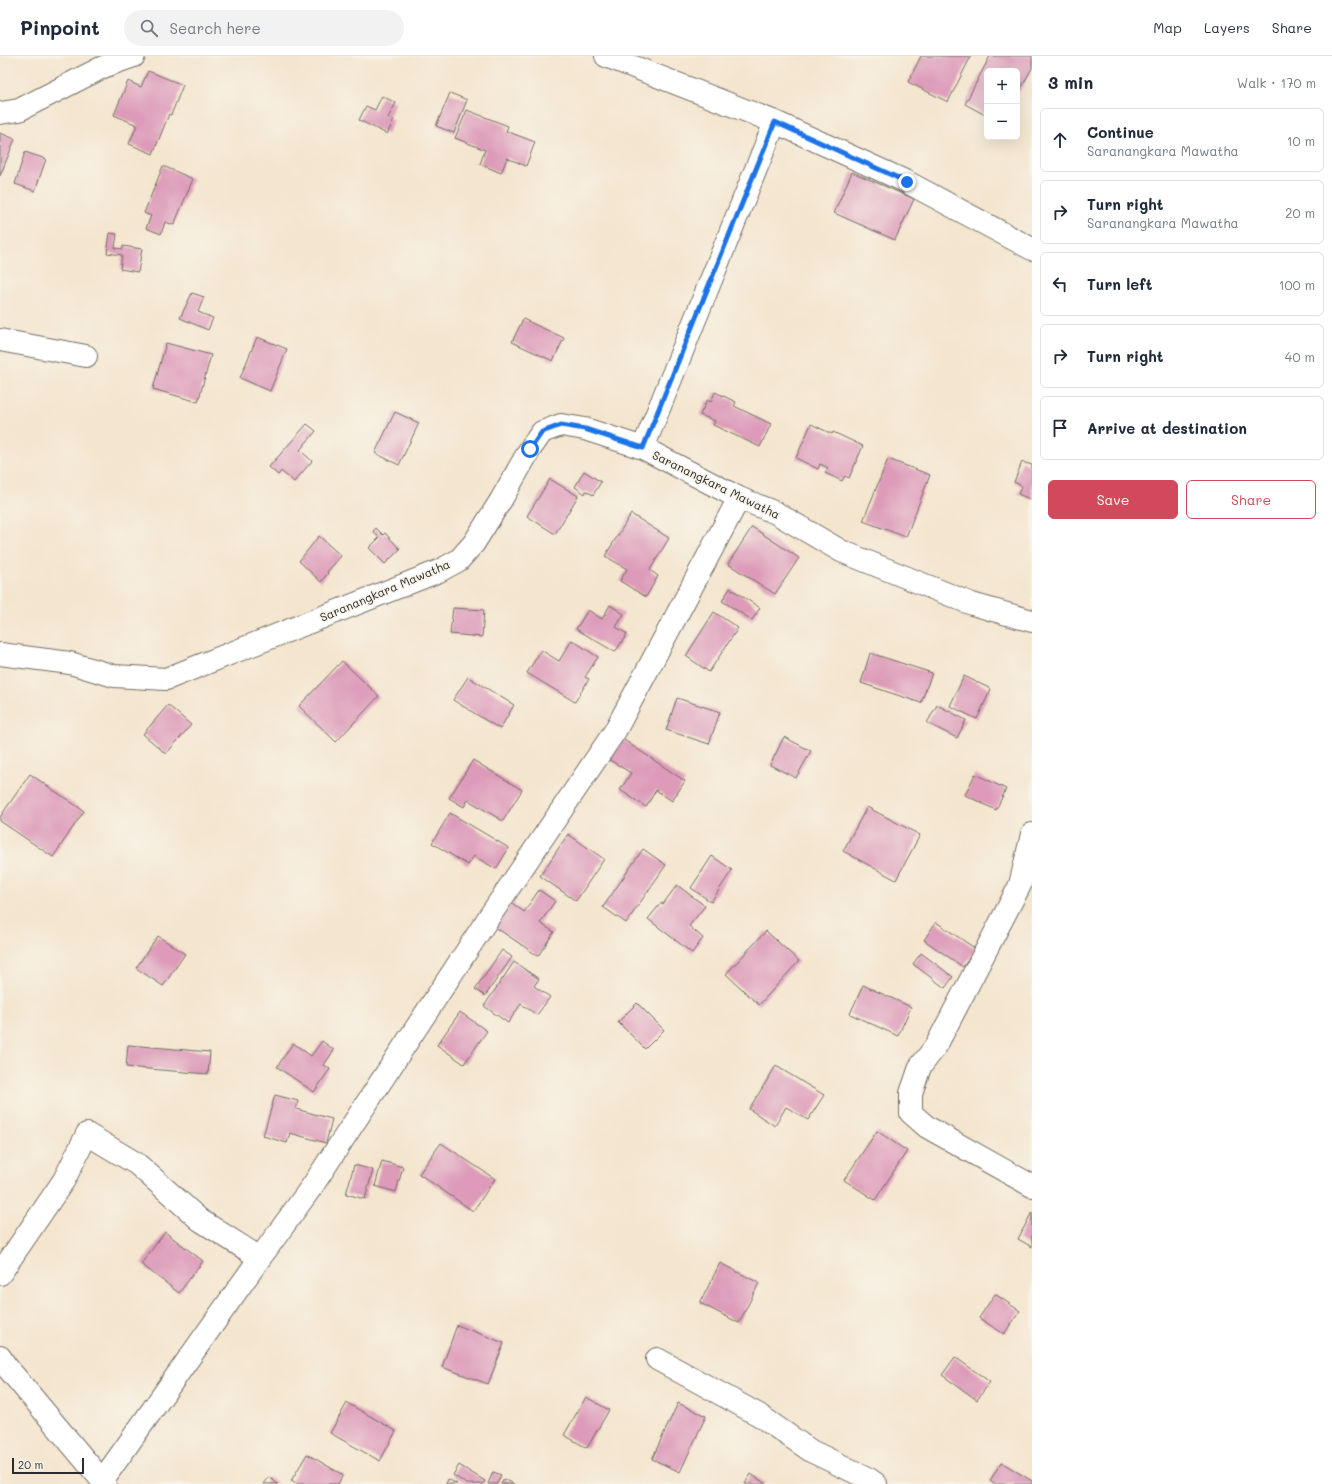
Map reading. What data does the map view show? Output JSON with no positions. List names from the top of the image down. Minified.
{"streets":{"street":["Saranangkara Mawatha"]},"scale_bar":"20 m","page":{"header":"Pinpoint","search":"Search here","nav":["Map","Layers","Share"],"heading":["3 min","Walk · 170 m"],"map_buttons":["+","−"],"list":[["Continue","Saranangkara Mawatha","10 m"],["Turn right","Saranangkara Mawatha","20 m"],["Turn left","100 m"],["Turn right","40 m"],"Arrive at destination"],"buttons":["Save","Share"],"scale":"20 m"}}
